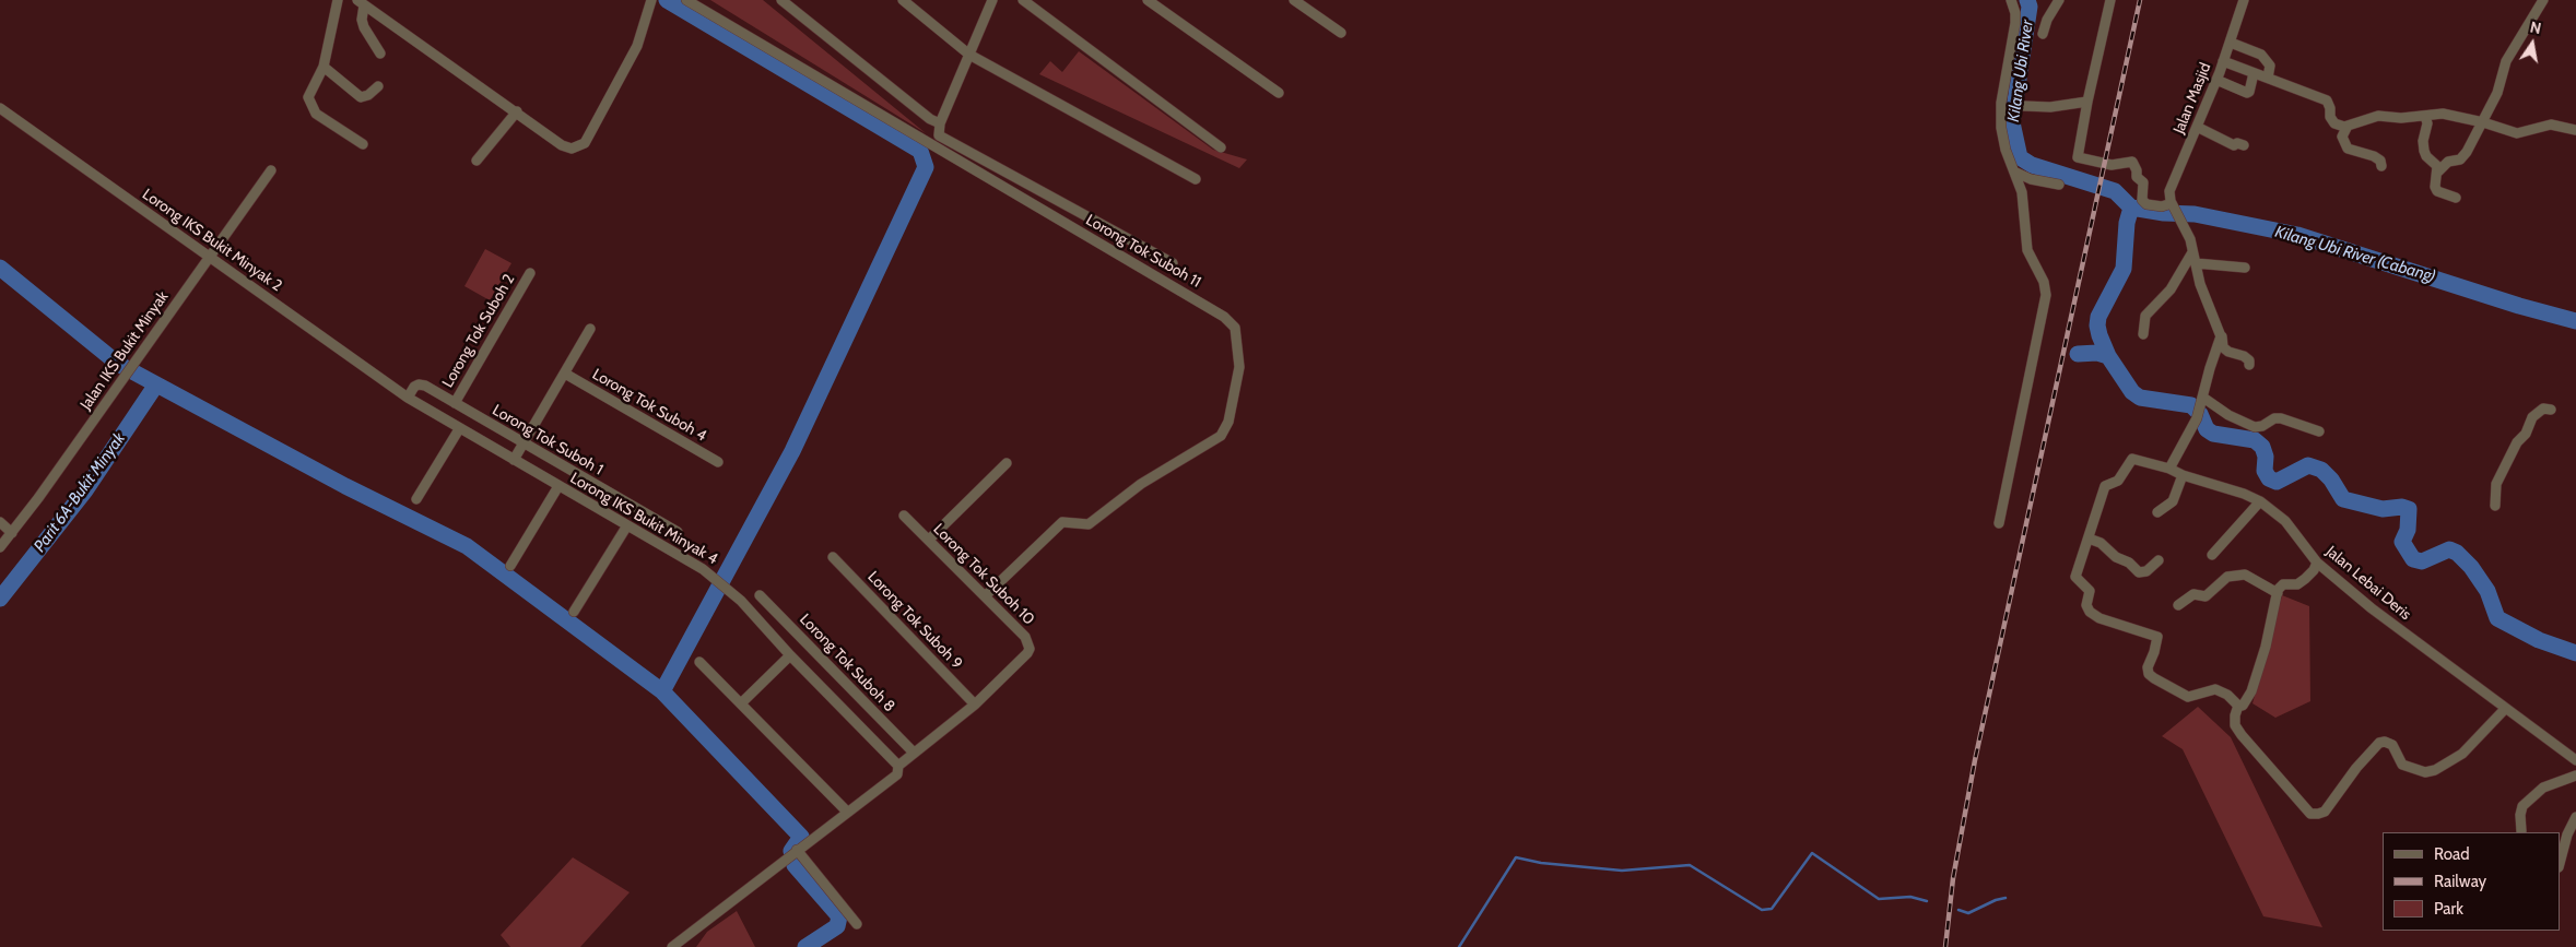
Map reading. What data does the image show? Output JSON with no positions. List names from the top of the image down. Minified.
{"streets":{"street":["Jalan Masjid","Lorong IKS Bukit Minyak 2","Lorong Tok Suboh 11","Lorong Tok Suboh 2","Jalan IKS Bukit Minyak","Lorong Tok Suboh 4","Lorong Tok Suboh 1","Lorong IKS Bukit Minyak 4","Lorong Tok Suboh 10","Jalan Lebai Deris","Lorong Tok Suboh 9","Lorong Tok Suboh 8"]},"crossings":[["Lorong IKS Bukit Minyak 2","Jalan IKS Bukit Minyak"],["Lorong IKS Bukit Minyak 2","Lorong Tok Suboh 1"],["Lorong IKS Bukit Minyak 2","Lorong IKS Bukit Minyak 4"],["Lorong Tok Suboh 11","Lorong Tok Suboh 10"],["Lorong Tok Suboh 2","Lorong Tok Suboh 1"],["Lorong Tok Suboh 1","Lorong IKS Bukit Minyak 4"],["Lorong IKS Bukit Minyak 4","Lorong Tok Suboh 10"],["Lorong Tok Suboh 10","Lorong Tok Suboh 9"],["Lorong Tok Suboh 10","Lorong Tok Suboh 8"]],"water":["Kilang Ubi River","Kilang Ubi River (Cabang)","Parit 6A-Bukit Minyak"],"legend":["Road","Railway","Park"],"north":"top"}
